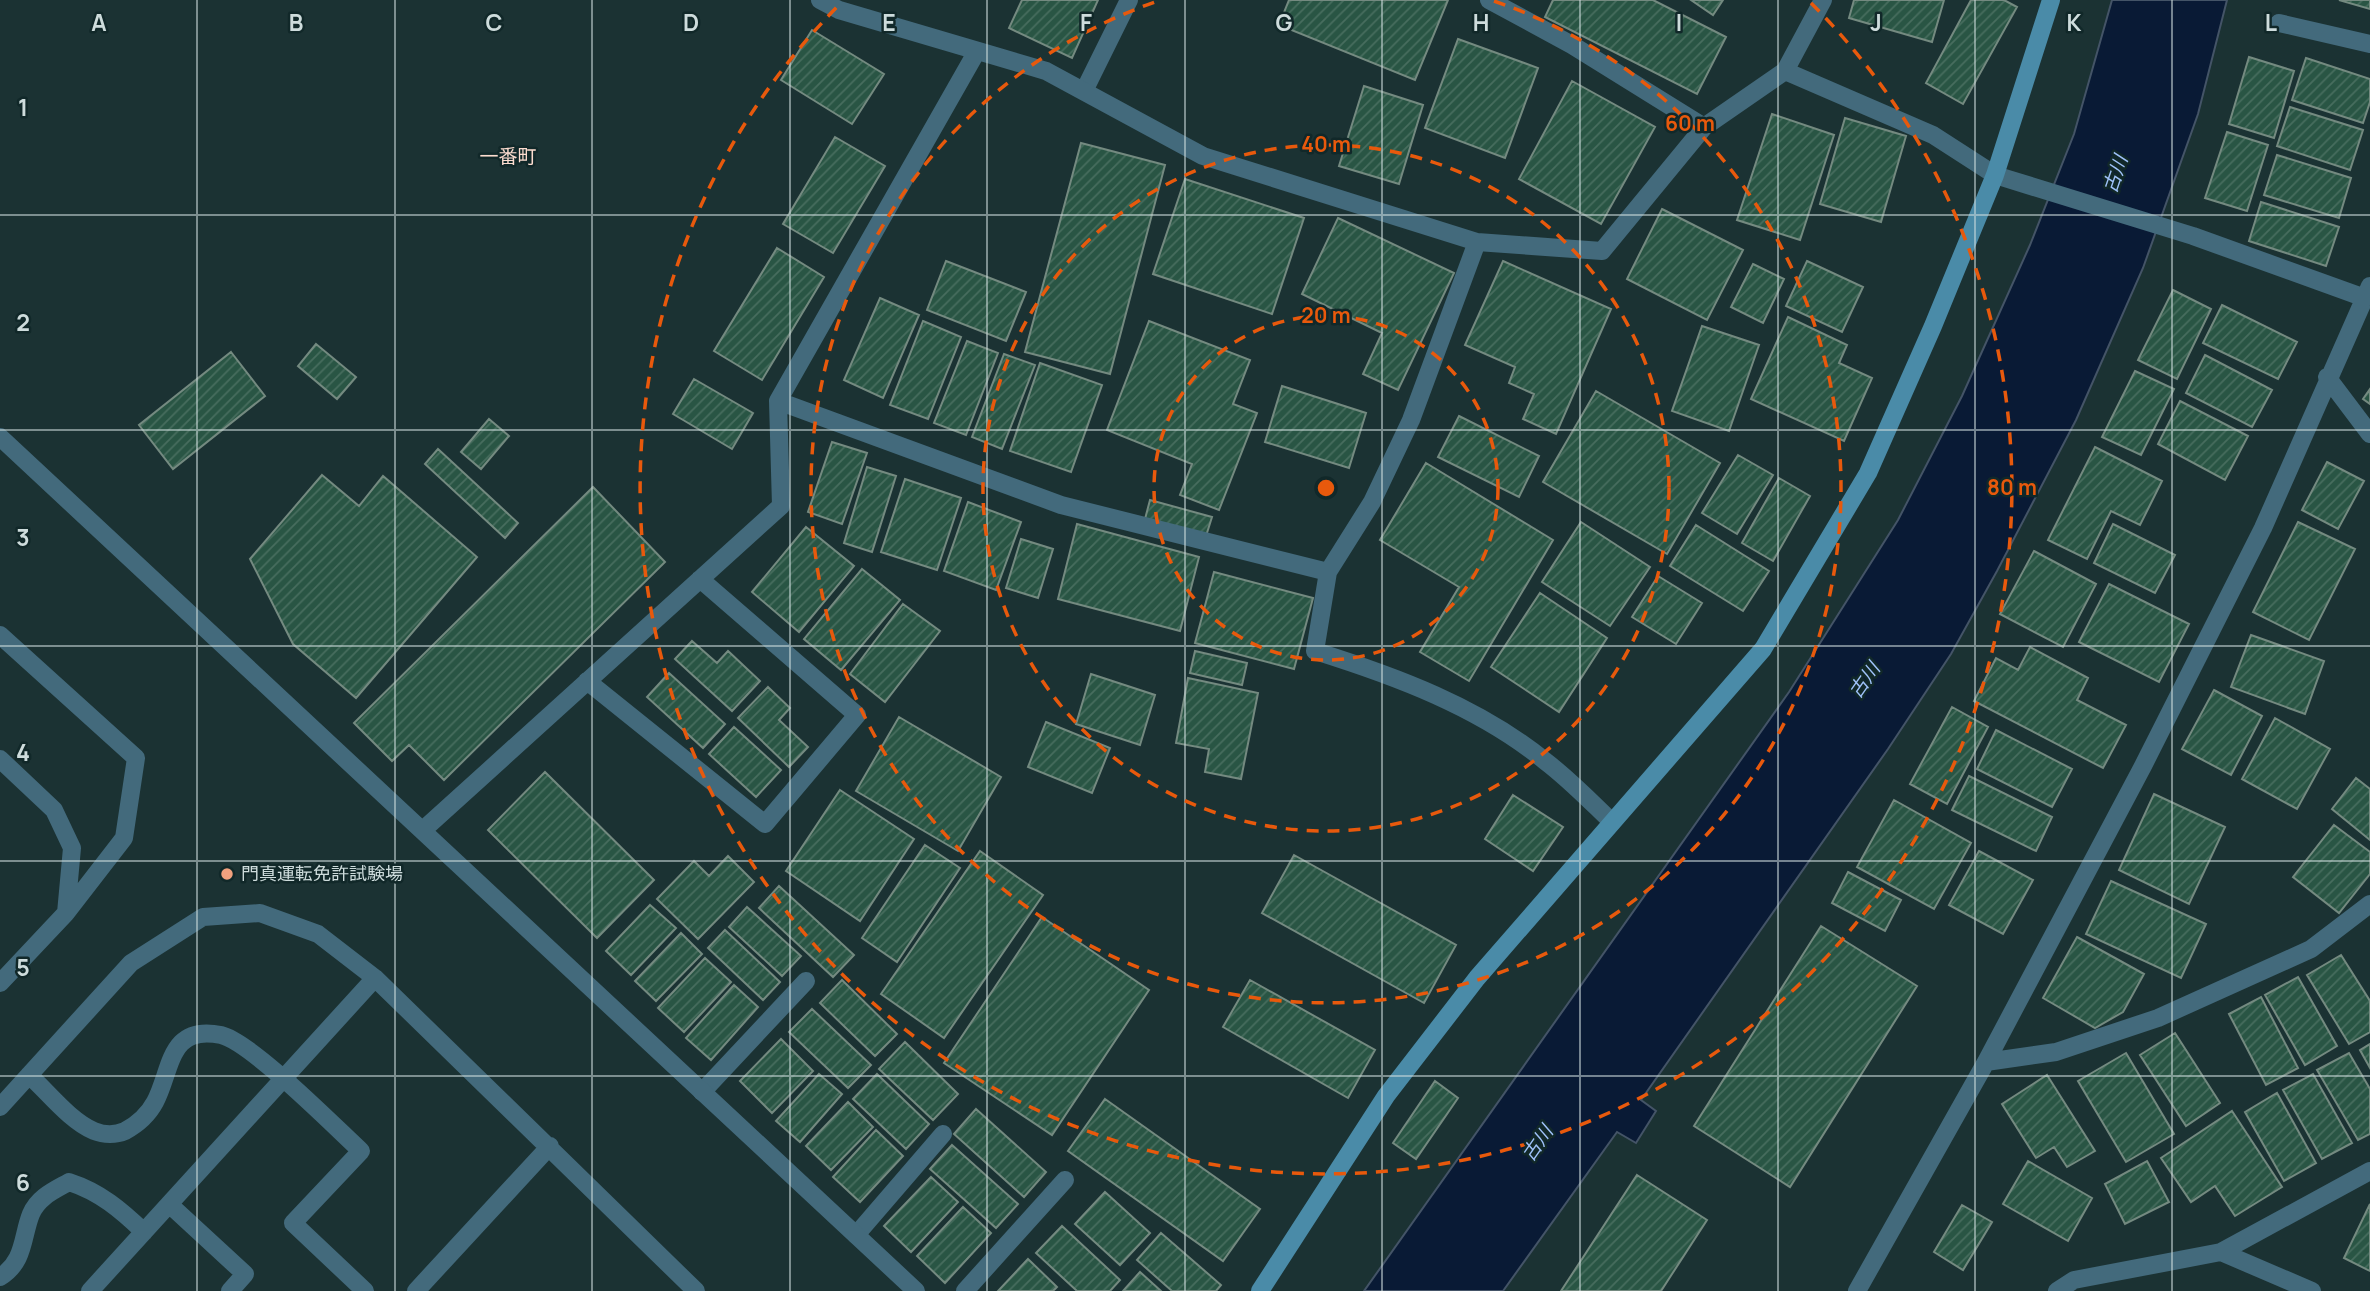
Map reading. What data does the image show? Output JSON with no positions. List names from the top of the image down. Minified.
{"districts":["一番町"],"water":["古川"],"places":["門真運転免許試験場"],"grid":{"columns":["A","B","C","D","E","F","G","H","I","J","K","L"],"rows":["1","2","3","4","5","6"]},"rings":["60 m","40 m","20 m","80 m"]}
